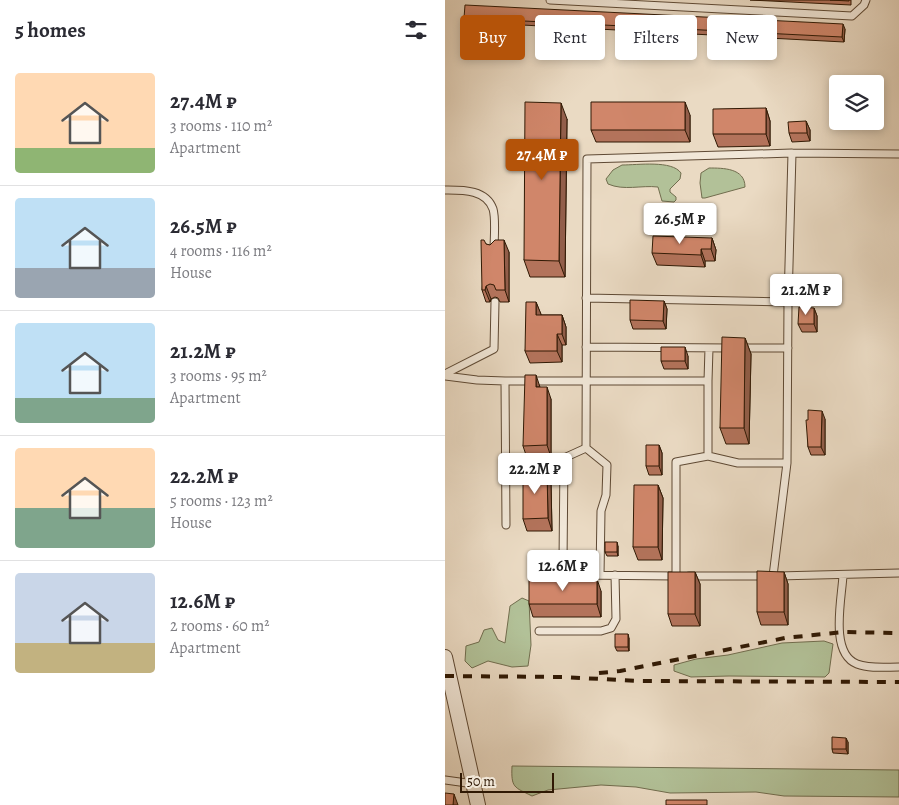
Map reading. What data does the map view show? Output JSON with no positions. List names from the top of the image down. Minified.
{"scale_bar":"50 m","page":{"heading":"5 homes","chip":["Buy","Rent","Filters","New"],"list":[{"name":"27.4M ₽","note":"3 rooms · 110 m² · Apartment"},{"name":"26.5M ₽","note":"4 rooms · 116 m² · House"},{"name":"21.2M ₽","note":"3 rooms · 95 m² · Apartment"},{"name":"22.2M ₽","note":"5 rooms · 123 m² · House"},{"name":"12.6M ₽","note":"2 rooms · 60 m² · Apartment"}],"price":["27.4M ₽","26.5M ₽","21.2M ₽","22.2M ₽","12.6M ₽"],"scale":"50 m"}}
